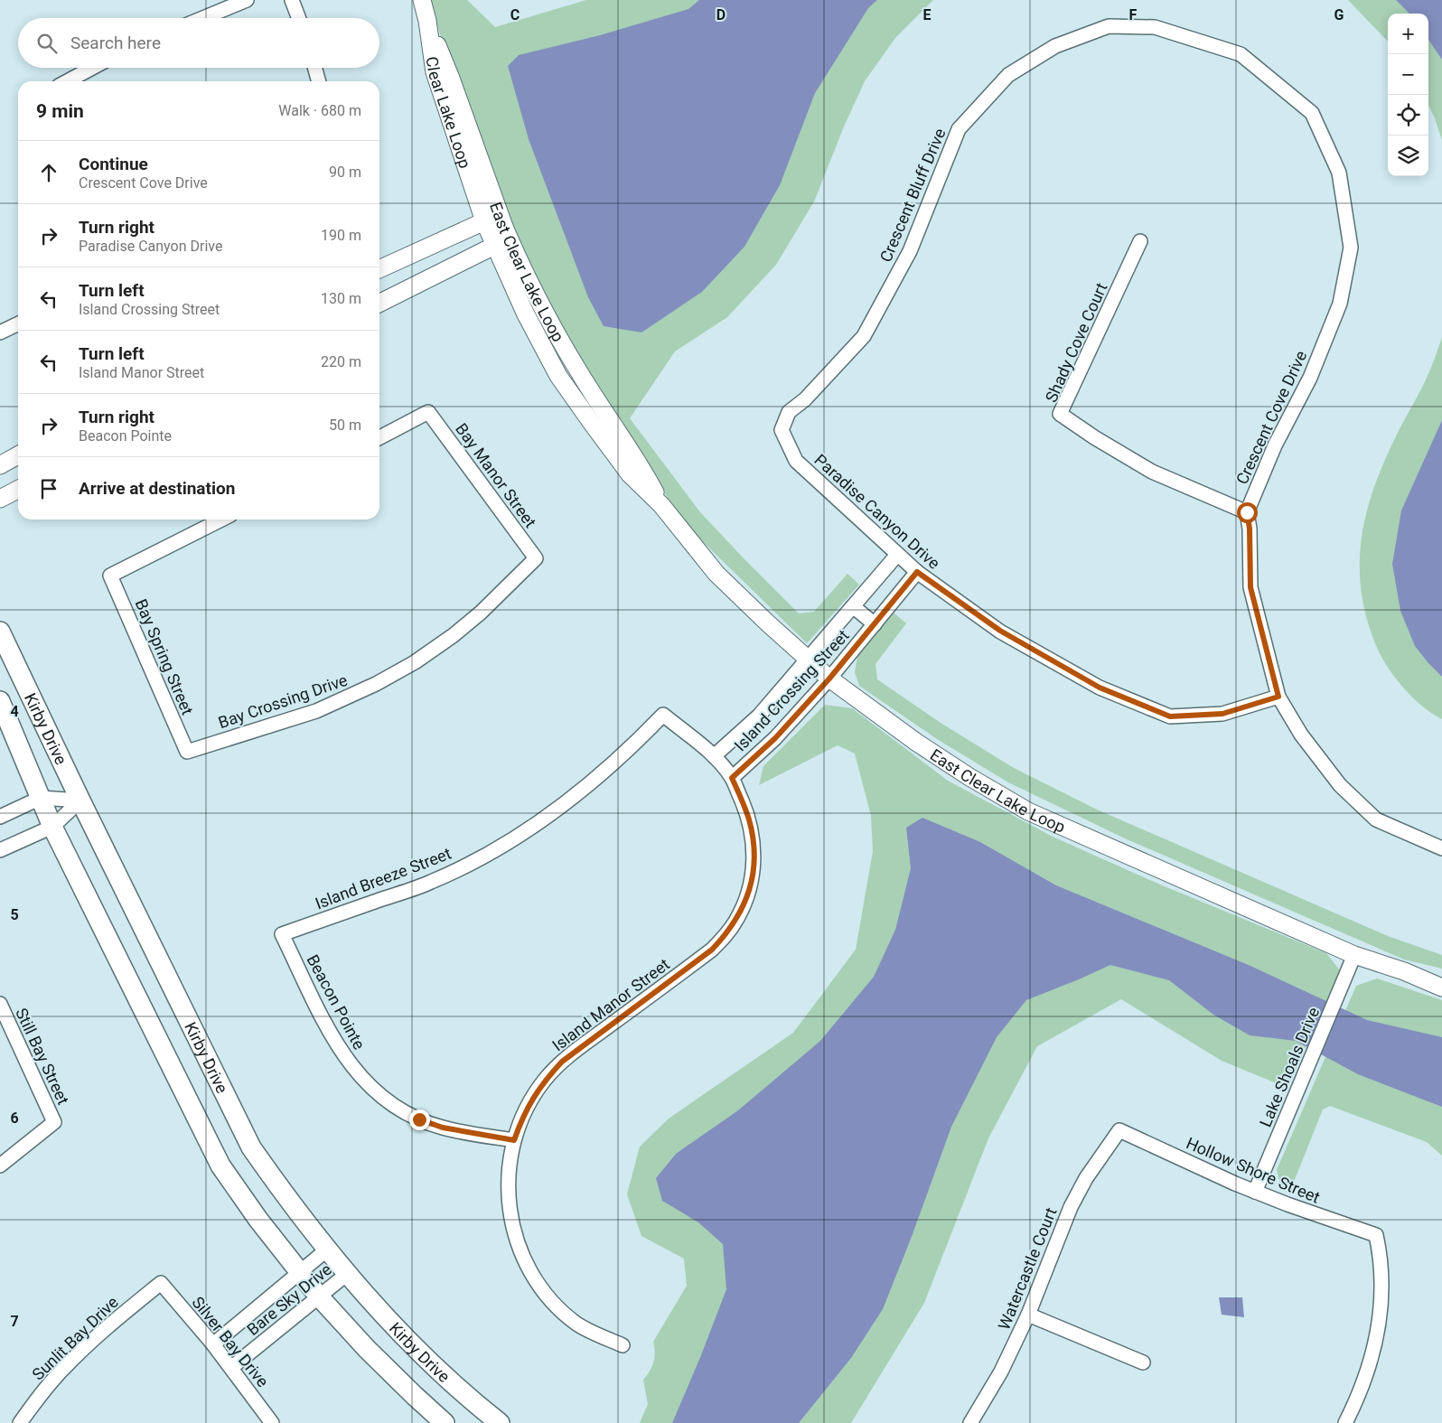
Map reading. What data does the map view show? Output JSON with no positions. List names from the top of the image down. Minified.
{"streets":{"main road":["Kirby Drive"],"street":["Clear Lake Loop","Crescent Bluff Drive","East Clear Lake Loop","Shady Cove Court","Crescent Cove Drive","Bay Manor Street","Paradise Canyon Drive","Bay Spring Street","Island Crossing Street","Bay Crossing Drive","Island Breeze Street","Beacon Pointe","Island Manor Street","Still Bay Street","Lake Shoals Drive","Hollow Shore Street","Watercastle Court","Bare Sky Drive","Sunlit Bay Drive","Silver Bay Drive"]},"crossings":[["Clear Lake Loop","East Clear Lake Loop"],["Crescent Bluff Drive","Crescent Cove Drive"],["Crescent Bluff Drive","Paradise Canyon Drive"],["East Clear Lake Loop","Island Crossing Street"],["East Clear Lake Loop","Lake Shoals Drive"],["Shady Cove Court","Crescent Cove Drive"],["Crescent Cove Drive","Paradise Canyon Drive"],["Bay Manor Street","Bay Crossing Drive"],["Paradise Canyon Drive","Island Crossing Street"],["Bay Spring Street","Bay Crossing Drive"],["Island Crossing Street","Island Manor Street"],["Kirby Drive","Bare Sky Drive"],["Island Breeze Street","Beacon Pointe"],["Island Breeze Street","Island Manor Street"],["Beacon Pointe","Island Manor Street"],["Lake Shoals Drive","Hollow Shore Street"],["Hollow Shore Street","Watercastle Court"],["Bare Sky Drive","Silver Bay Drive"],["Sunlit Bay Drive","Silver Bay Drive"]],"page":{"map_buttons":["+","−"],"search":"Search here","heading":["9 min","Walk · 680 m"],"list":[["Continue","Crescent Cove Drive","90 m"],["Turn right","Paradise Canyon Drive","190 m"],["Turn left","Island Crossing Street","130 m"],["Turn left","Island Manor Street","220 m"],["Turn right","Beacon Pointe","50 m"],"Arrive at destination"]},"grid":{"columns":["C","D","E","F","G"],"rows":["4","5","6","7"]}}
